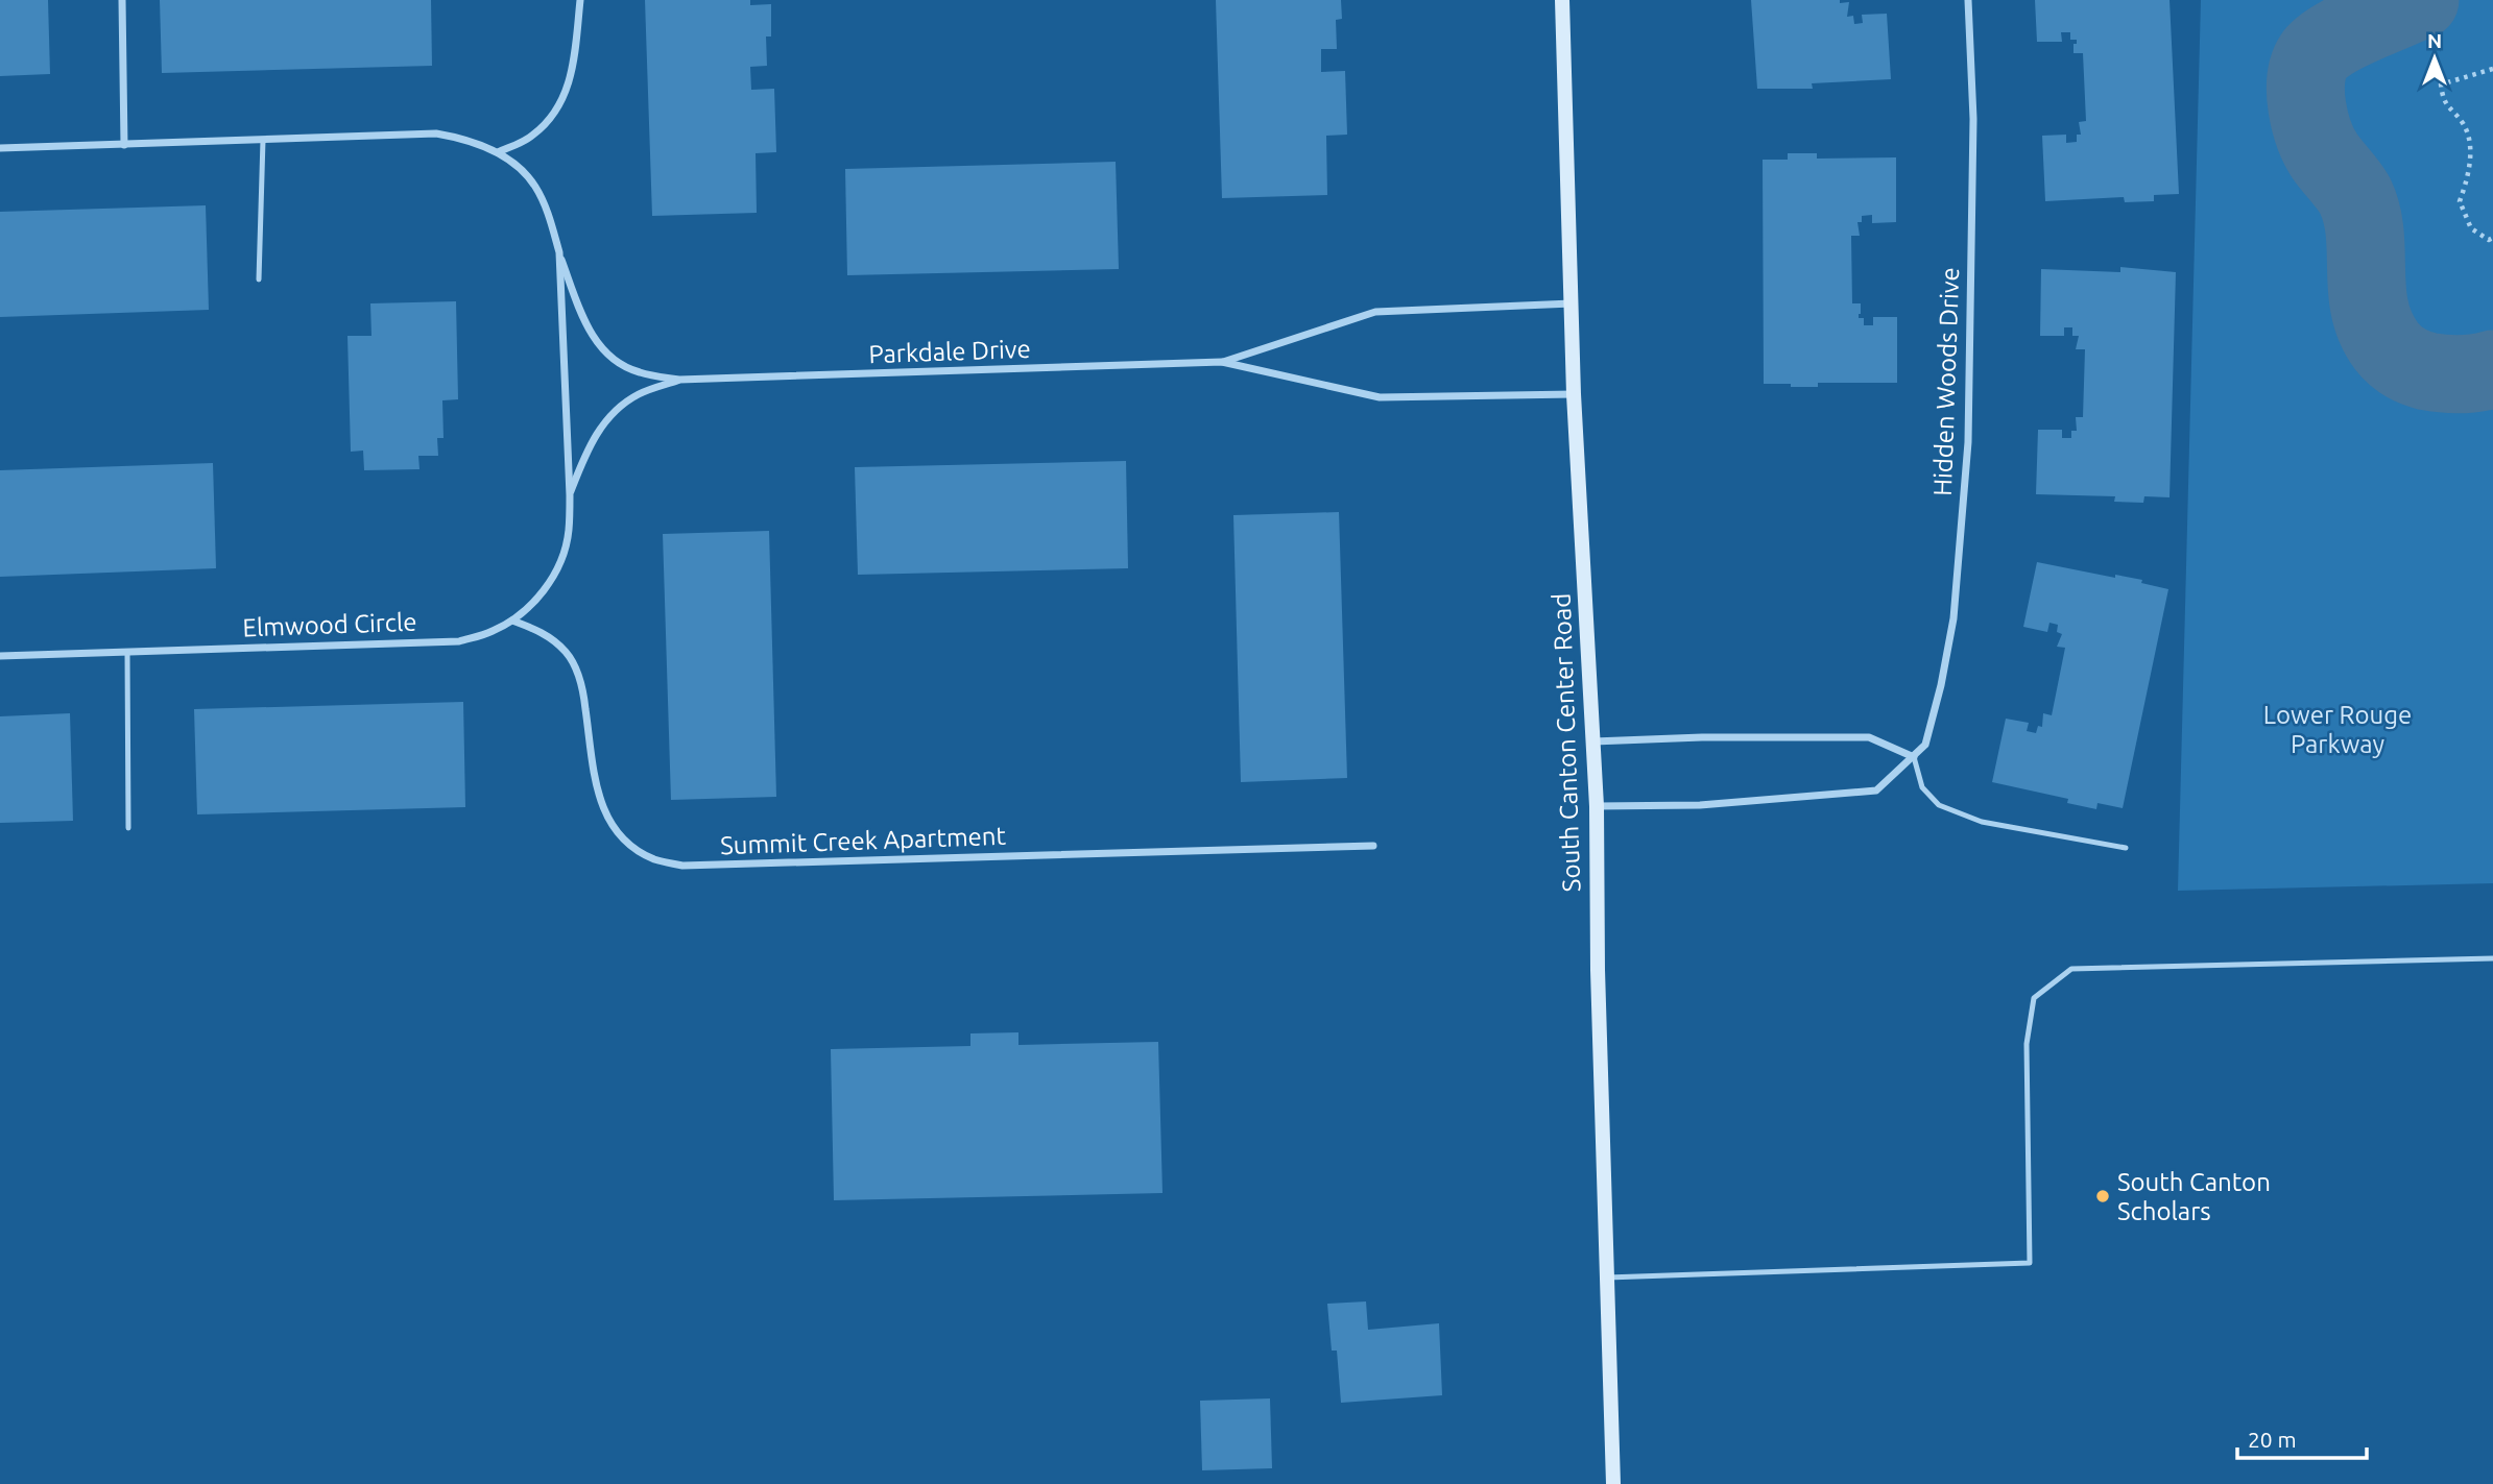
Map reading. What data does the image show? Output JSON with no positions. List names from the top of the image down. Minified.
{"streets":{"main road":["South Canton Center Road"],"street":["Parkdale Drive","Hidden Woods Drive","Elmwood Circle","Summit Creek Apartment"]},"crossings":[["Parkdale Drive","Elmwood Circle"],["Parkdale Drive","South Canton Center Road"],["Hidden Woods Drive","South Canton Center Road"],["Elmwood Circle","Summit Creek Apartment"]],"parks":["Lower Rouge Parkway"],"places":["South Canton Scholars"],"scale_bar":"20 m","north":"top"}
